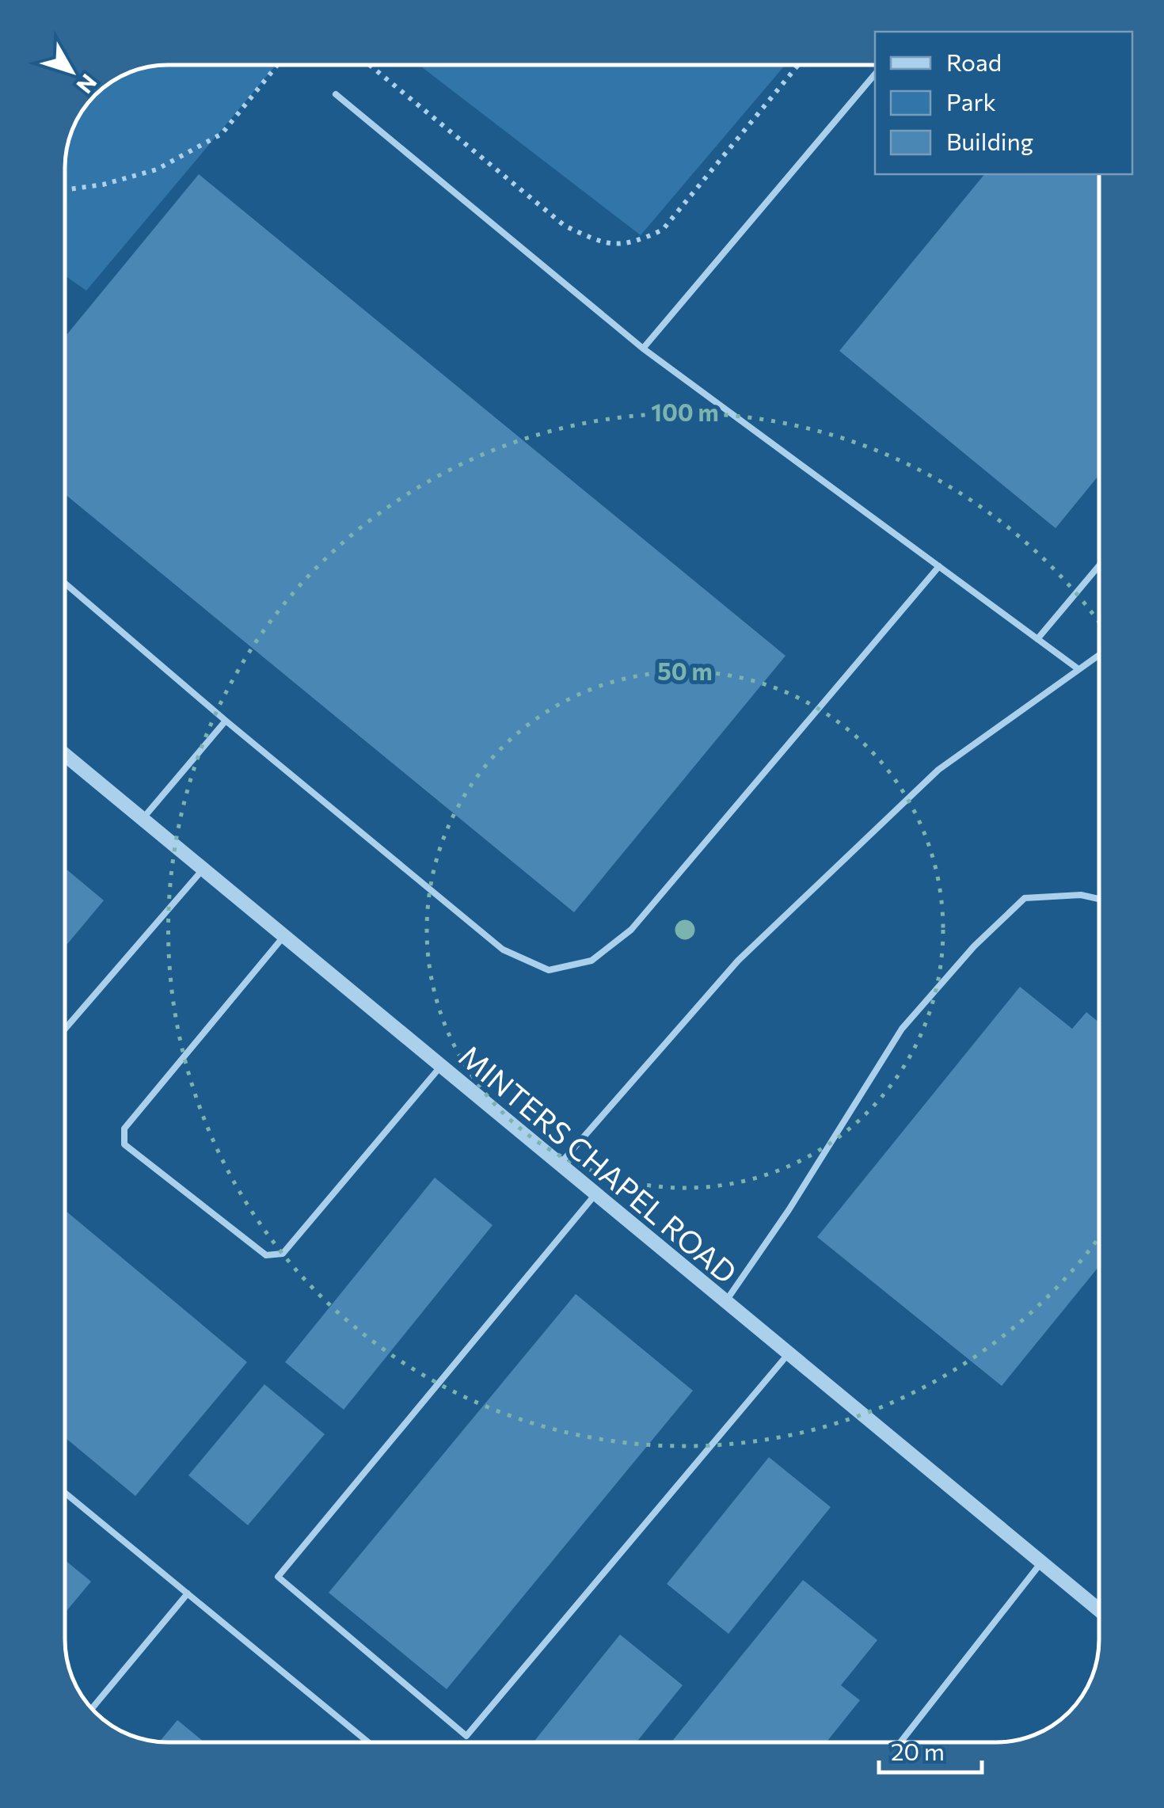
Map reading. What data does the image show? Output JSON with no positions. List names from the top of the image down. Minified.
{"streets":{"street":["MINTERS CHAPEL ROAD"]},"legend":["Road","Park","Building"],"scale_bar":"20 m","north":"bottom right","rings":["100 m","50 m"]}
